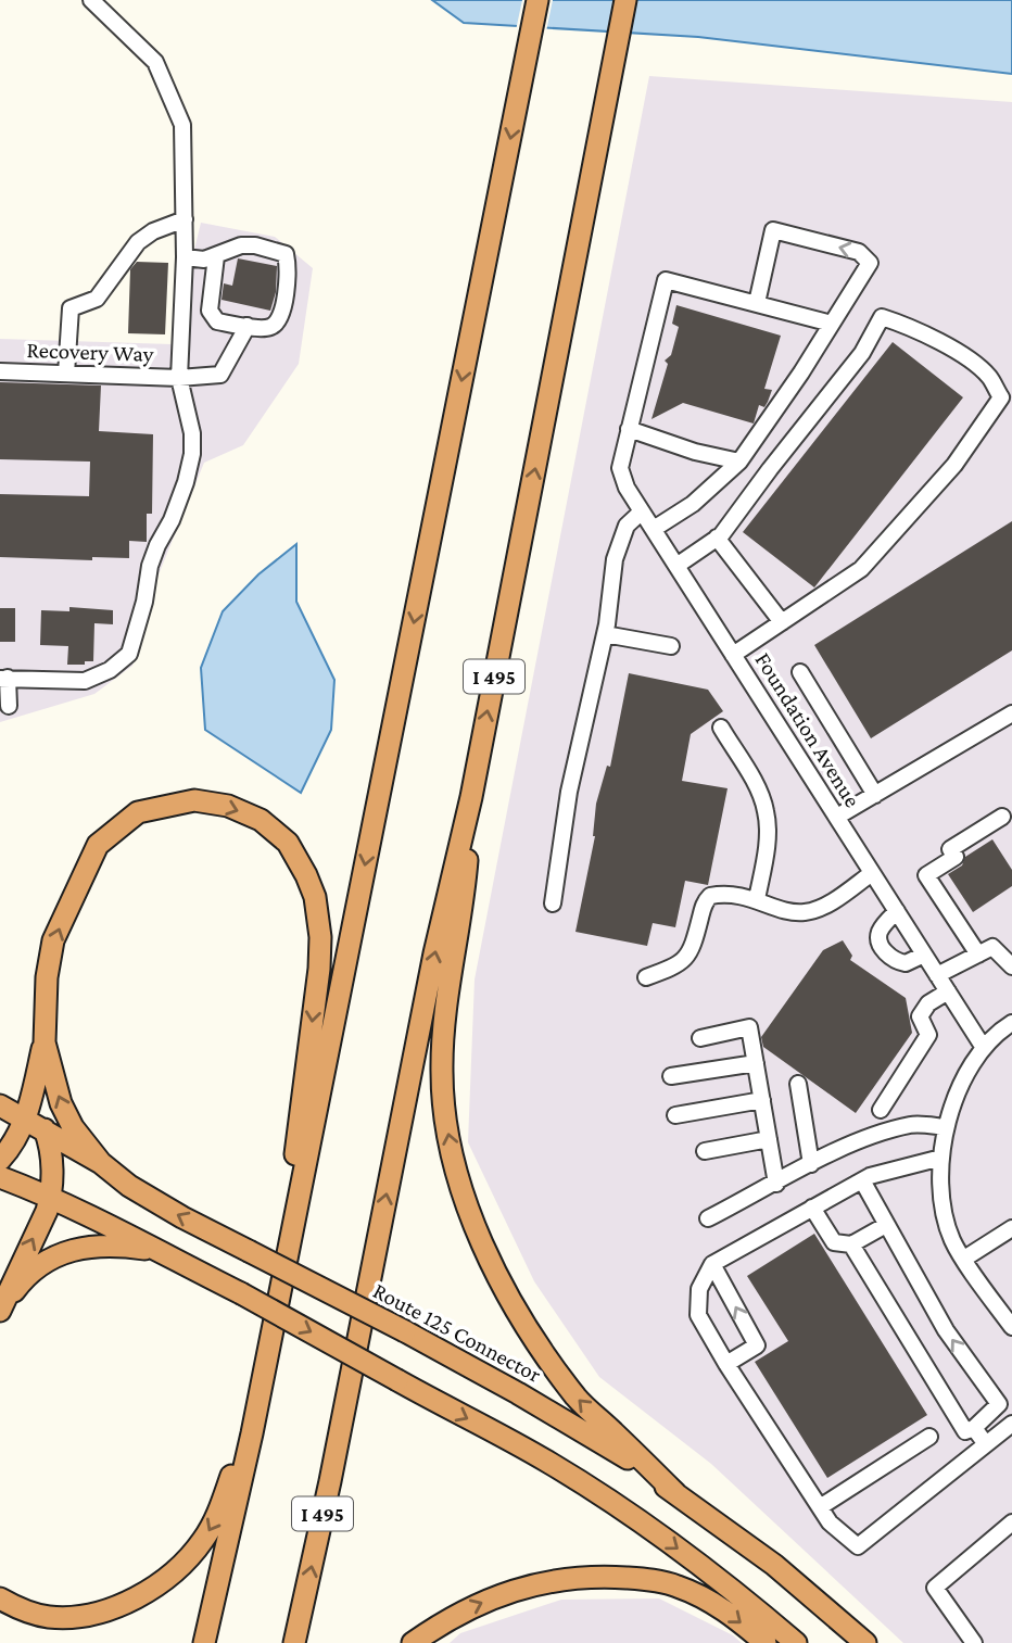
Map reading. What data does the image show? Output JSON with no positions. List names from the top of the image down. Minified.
{"streets":{"highway":["I 495","Route 125 Connector"],"street":["Recovery Way","Foundation Avenue"]}}
